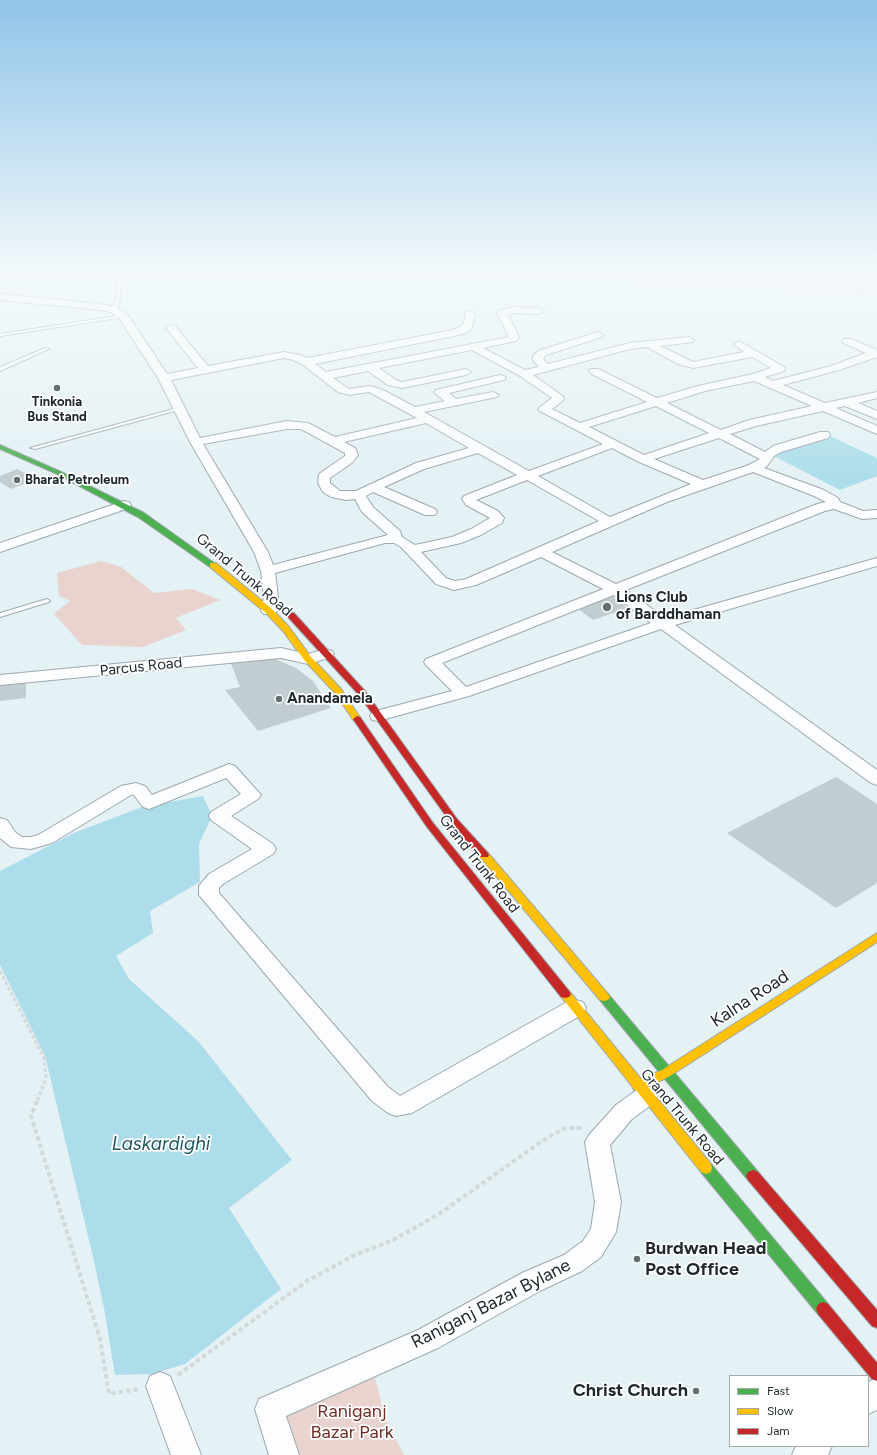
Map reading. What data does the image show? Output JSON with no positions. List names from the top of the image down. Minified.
{"streets":{"main road":["Grand Trunk Road","Kalna Road"],"street":["Parcus Road","Raniganj Bazar Bylane"]},"crossings":[["Grand Trunk Road","Parcus Road"],["Grand Trunk Road","Kalna Road"]],"water":["Laskardighi"],"parks":["Raniganj Bazar Park"],"places":["Tinkonia Bus Stand","Bharat Petroleum","Lions Club of Barddhaman","Anandamela","Burdwan Head Post Office","Christ Church"],"legend":["Fast","Slow","Jam"]}
